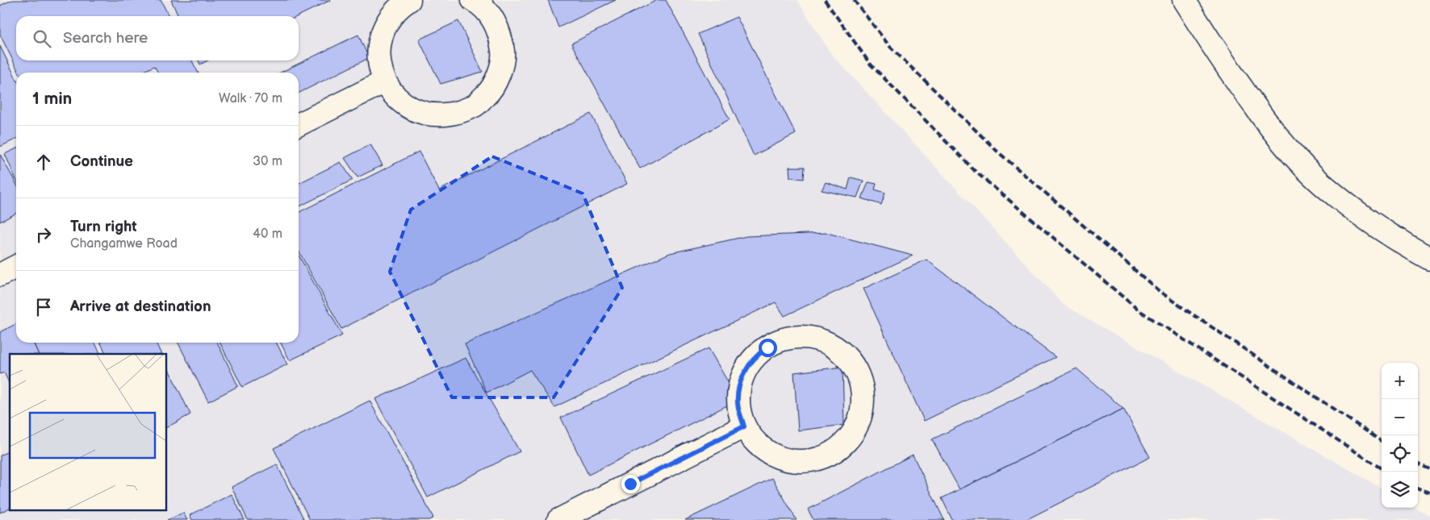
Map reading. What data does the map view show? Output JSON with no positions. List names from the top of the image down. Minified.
{"page":{"search":"Search here","heading":["1 min","Walk · 70 m"],"list":[["Continue","30 m"],["Turn right","Changamwe Road","40 m"],"Arrive at destination"],"map_buttons":["+","−"]}}
